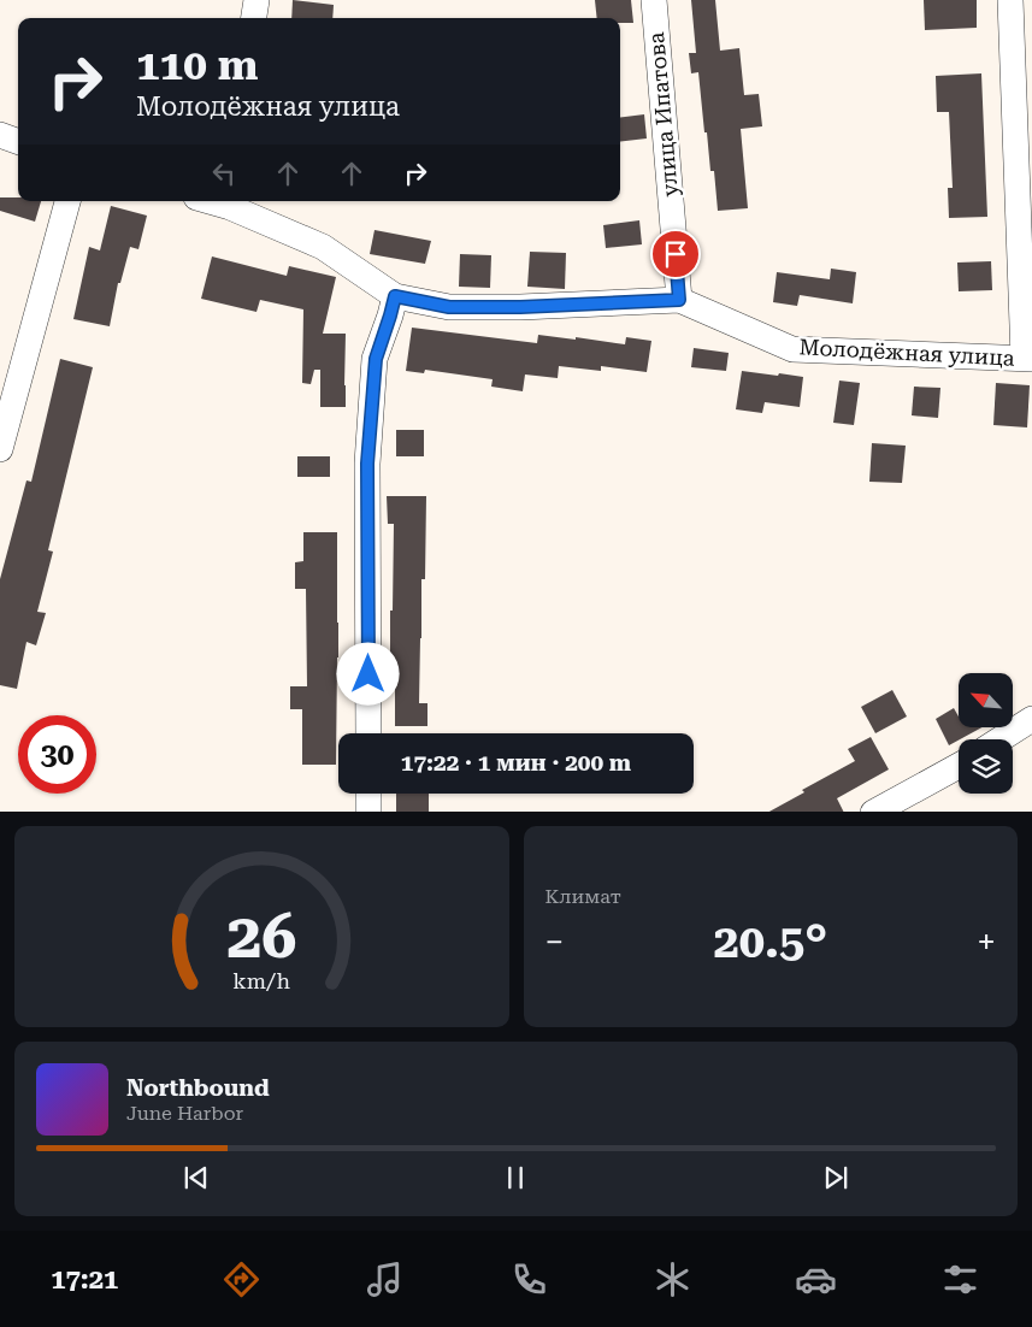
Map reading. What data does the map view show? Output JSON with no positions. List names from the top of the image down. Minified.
{"streets":{"street":["улица Ипатова","Молодёжная улица"]},"crossings":[["улица Ипатова","Молодёжная улица"]],"north":"top left","page":{"turn":["110 m","Молодёжная улица"],"limit":"30","trip":"17:22 · 1 мин · 200 m","tile":"Климат","heat":["−","20.5°","+"],"song":["Northbound","June Harbor"],"tabs":"17:21","gauge":["26","km/h"]}}
